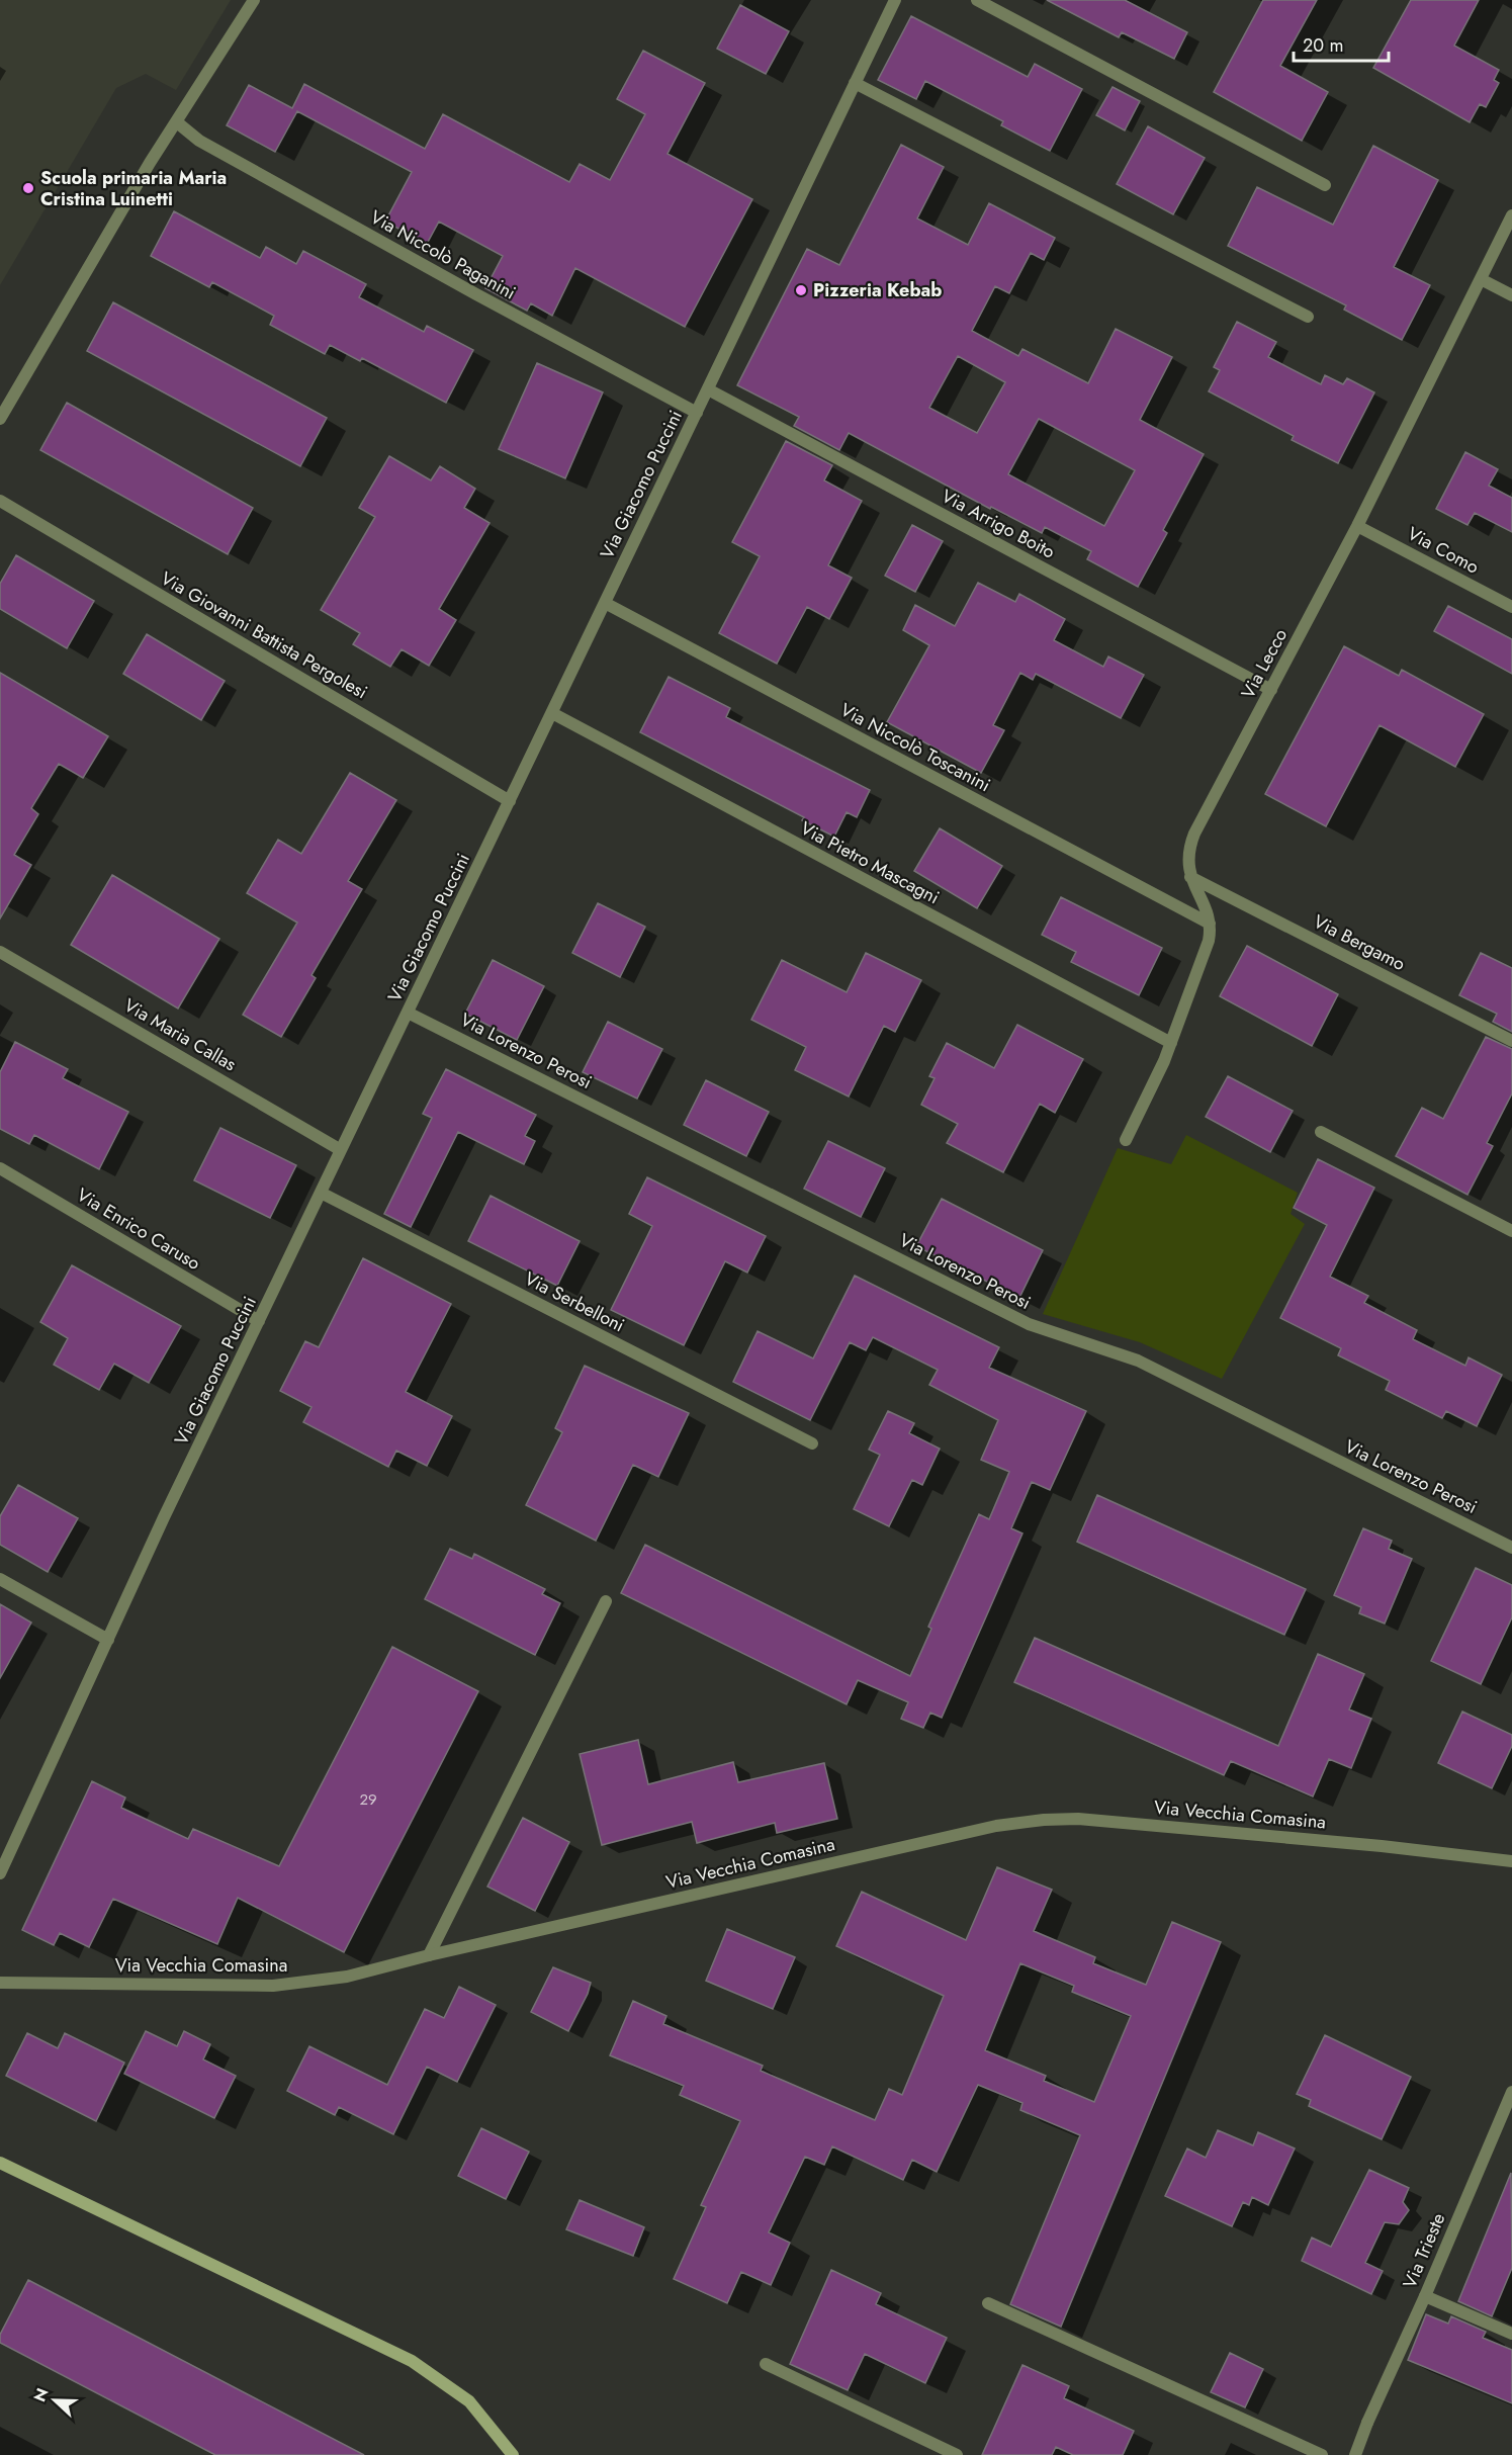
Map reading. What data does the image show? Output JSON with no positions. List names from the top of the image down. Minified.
{"streets":{"street":["Via Niccolò Paganini","Via Giacomo Puccini","Via Arrigo Boito","Via Como","Via Giovanni Battista Pergolesi","Via Lecco","Via Niccolò Toscanini","Via Pietro Mascagni","Via Bergamo","Via Maria Callas","Via Lorenzo Perosi","Via Enrico Caruso","Via Serbelloni","Via Vecchia Comasina","Via Trieste"]},"crossings":[["Via Niccolò Paganini","Via Giacomo Puccini"],["Via Giacomo Puccini","Via Arrigo Boito"],["Via Giacomo Puccini","Via Giovanni Battista Pergolesi"],["Via Giacomo Puccini","Via Niccolò Toscanini"],["Via Giacomo Puccini","Via Pietro Mascagni"],["Via Giacomo Puccini","Via Maria Callas"],["Via Giacomo Puccini","Via Lorenzo Perosi"],["Via Giacomo Puccini","Via Enrico Caruso"],["Via Giacomo Puccini","Via Serbelloni"],["Via Arrigo Boito","Via Lecco"],["Via Como","Via Lecco"],["Via Lecco","Via Niccolò Toscanini"],["Via Lecco","Via Bergamo"]],"places":["Scuola primaria Maria Cristina Luinetti","Pizzeria Kebab"],"house_numbers":["29"],"scale_bar":"20 m","north":"left"}
